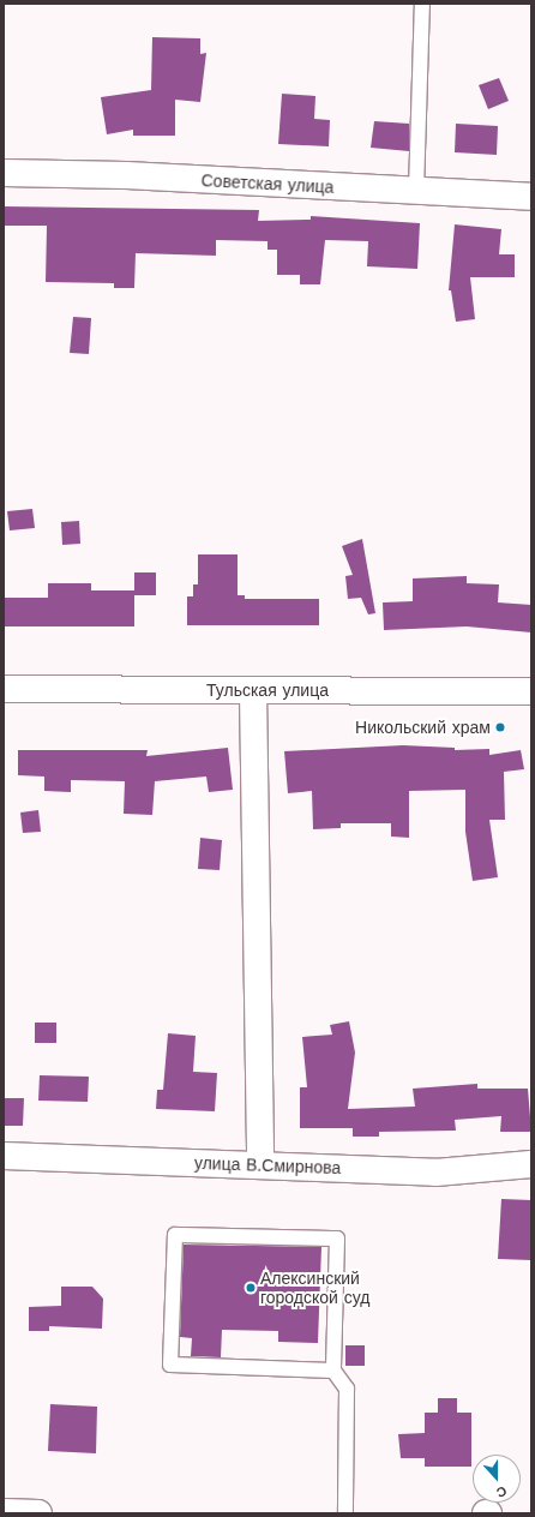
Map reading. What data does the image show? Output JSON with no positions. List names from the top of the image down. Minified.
{"streets":{"street":["Советская улица","Тульская улица","улица В.Смирнова"]},"places":["Никольский храм","Алексинский городской суд"],"north":"bottom"}
